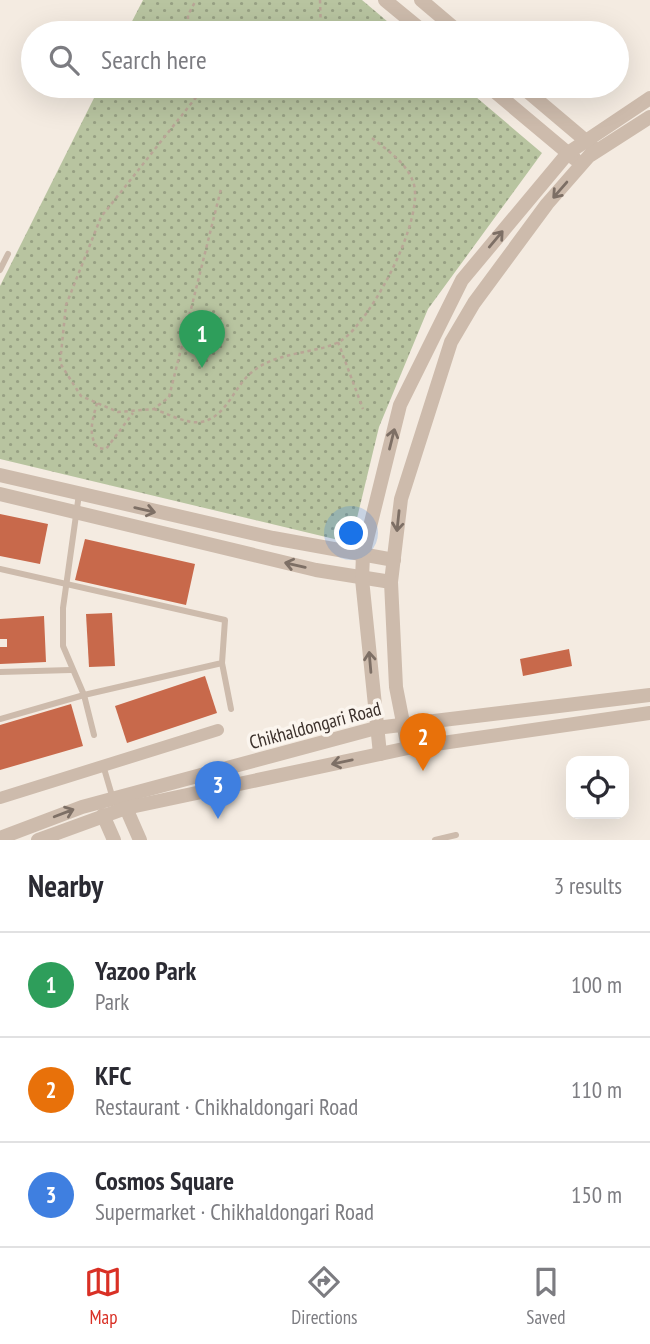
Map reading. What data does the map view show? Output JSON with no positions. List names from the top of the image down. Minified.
{"streets":{"street":["Chikhaldongari Road"]},"page":{"search":"Search here","pins":["1","2","3"],"heading":["Nearby","3 results"],"list":[{"mark":"1","name":"Yazoo Park","note":"Park","value":"100 m"},{"mark":"2","name":"KFC","note":"Restaurant · Chikhaldongari Road","value":"110 m"},{"mark":"3","name":"Cosmos Square","note":"Supermarket · Chikhaldongari Road","value":"150 m"}],"nav":["Map","Directions","Saved"]}}
